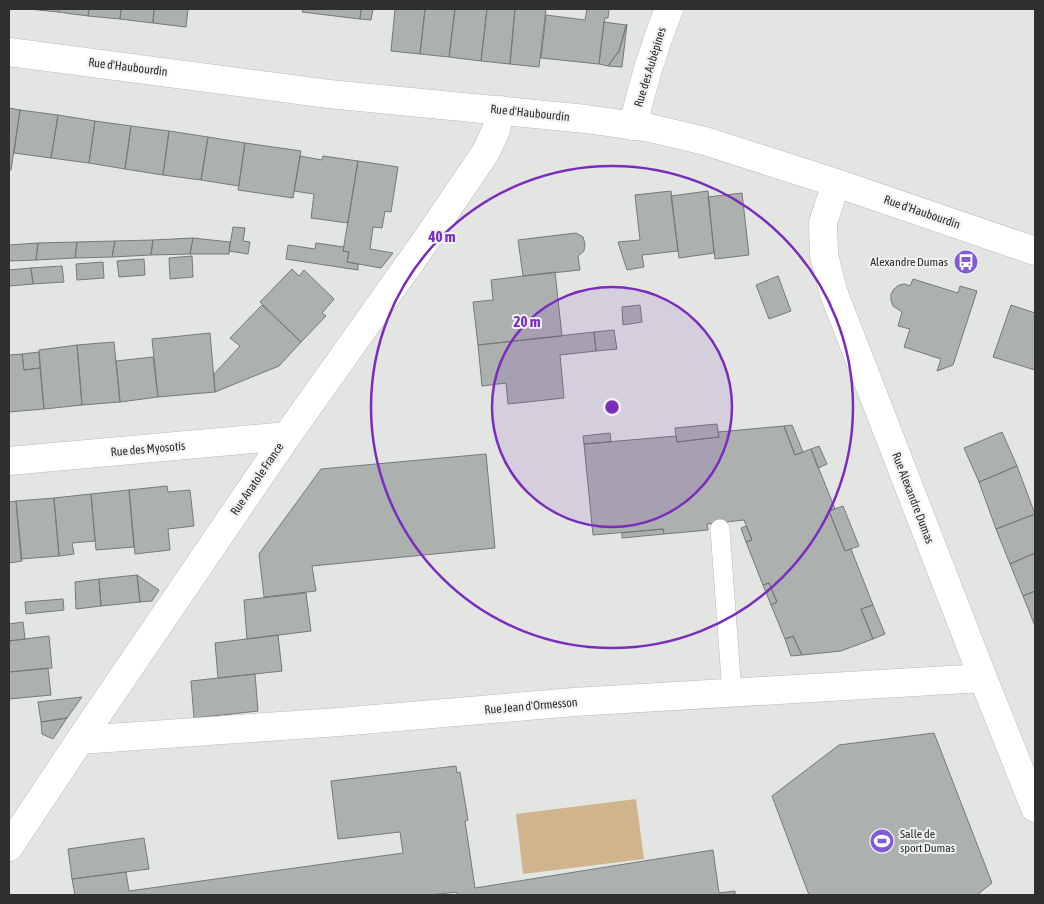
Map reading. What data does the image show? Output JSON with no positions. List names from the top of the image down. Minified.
{"streets":{"street":["Rue d'Haubourdin","Rue des Aubépines","Rue des Myosotis","Rue Anatole France","Rue Alexandre Dumas","Rue Jean d'Ormesson"]},"crossings":[["Rue d'Haubourdin","Rue des Aubépines"],["Rue d'Haubourdin","Rue Anatole France"],["Rue d'Haubourdin","Rue Alexandre Dumas"],["Rue des Myosotis","Rue Anatole France"],["Rue Anatole France","Rue Jean d'Ormesson"],["Rue Alexandre Dumas","Rue Jean d'Ormesson"]],"places":{"bus stop":["Alexandre Dumas"],"sports":["Salle de sport Dumas"]},"rings":["40 m","20 m"]}
